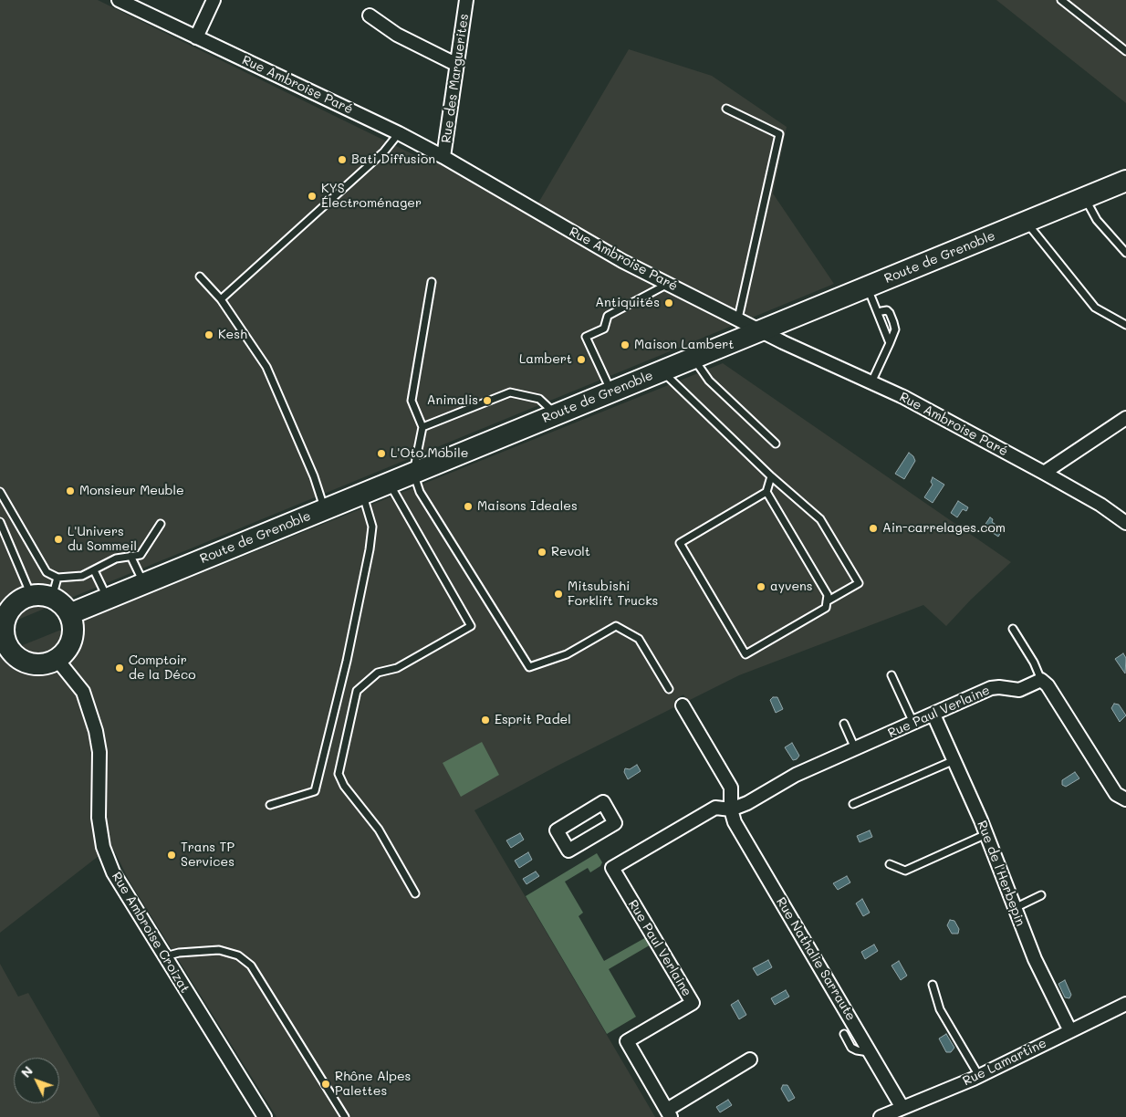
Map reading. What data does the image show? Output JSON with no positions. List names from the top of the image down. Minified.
{"streets":{"main road":["Route de Grenoble"],"street":["Rue des Marguerites","Rue Ambroise Paré","Rue Paul Verlaine","Rue de l'Herbepin","Rue Ambroise Croizat","Rue Nathalie Sarraute","Rue Lamartine"]},"crossings":[["Rue des Marguerites","Rue Ambroise Paré"],["Rue Ambroise Paré","Route de Grenoble"],["Route de Grenoble","Rue Ambroise Croizat"],["Rue Paul Verlaine","Rue de l'Herbepin"],["Rue Paul Verlaine","Rue Nathalie Sarraute"],["Rue de l'Herbepin","Rue Lamartine"],["Rue Nathalie Sarraute","Rue Lamartine"]],"places":["Bati Diffusion","KYS Électroménager","Antiquités","Kesh","Maison Lambert","Lambert","Animalis","L'Oto Mobile","Monsieur Meuble","Maisons Ideales","Ain-carrelages.com","L'Univers du Sommeil","Revolt","ayvens","Mitsubishi Forklift Trucks","Comptoir de la Déco","Esprit Padel","Trans TP Services","Rhône Alpes Palettes"],"north":"top left"}
